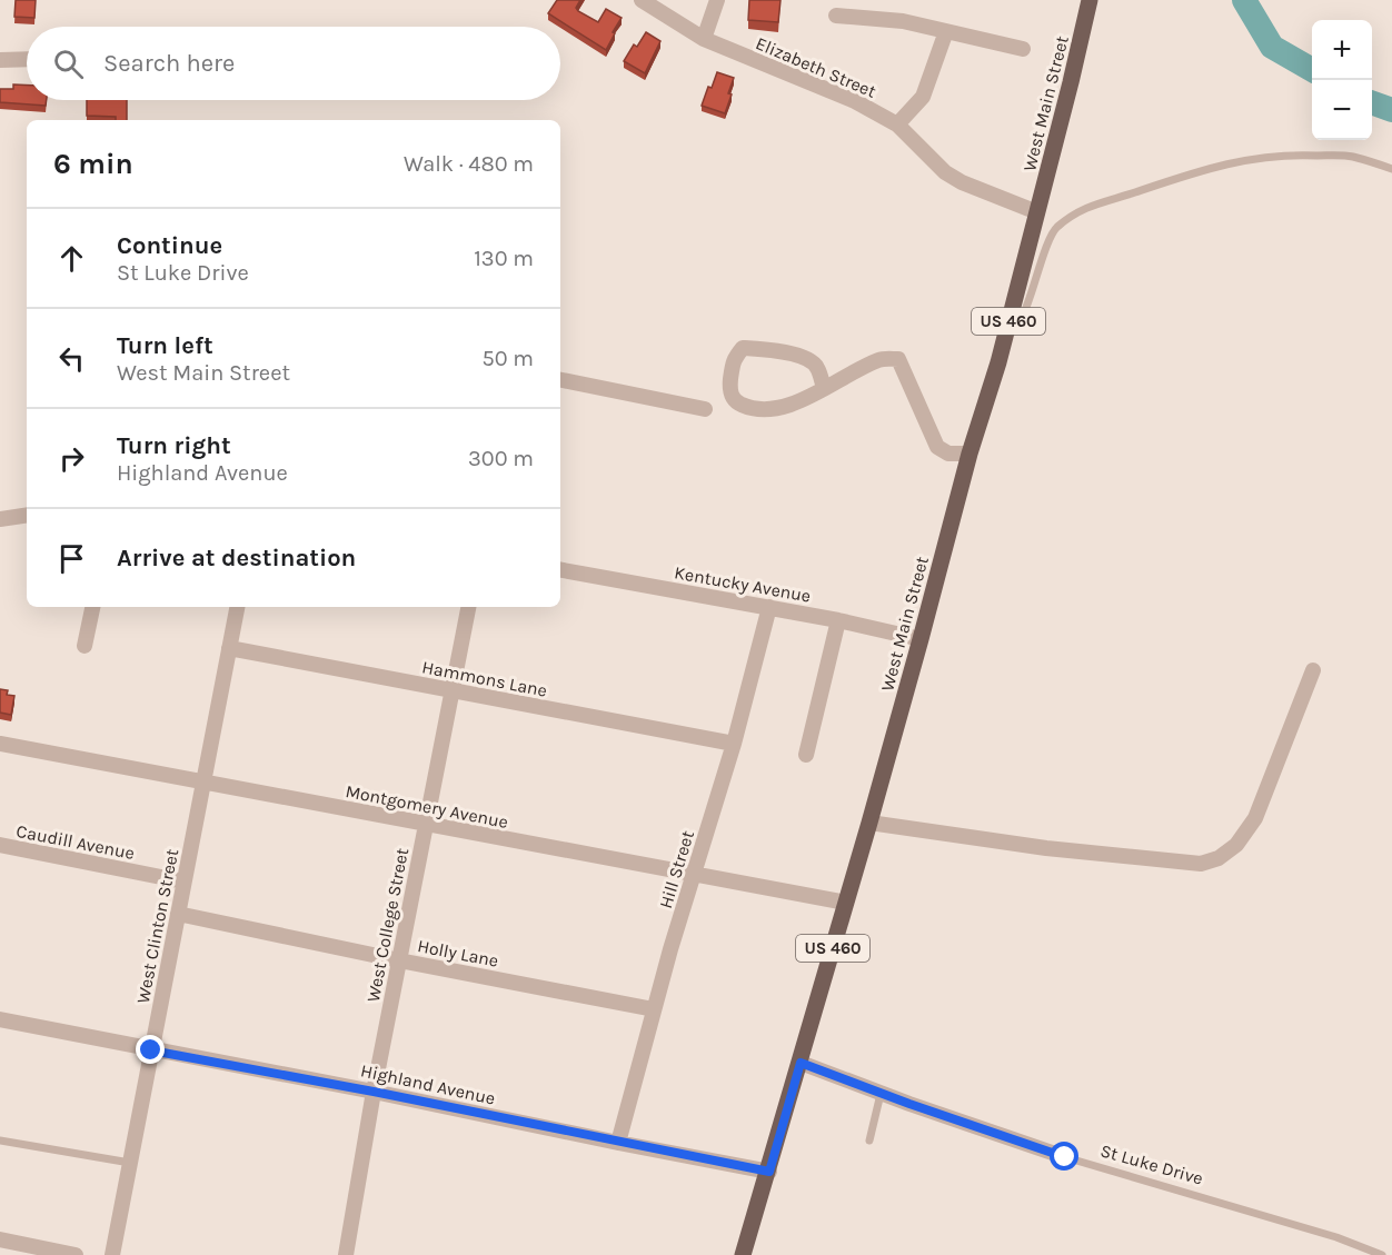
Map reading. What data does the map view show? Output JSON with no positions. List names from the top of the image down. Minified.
{"streets":{"main road":["West Main Street","US 460"],"street":["Elizabeth Street","Kentucky Avenue","Hammons Lane","Montgomery Avenue","Caudill Avenue","Hill Street","West College Street","West Clinton Street","Holly Lane","Highland Avenue","St Luke Drive"]},"crossings":[["Elizabeth Street","West Main Street"],["West Main Street","Kentucky Avenue"],["West Main Street","Montgomery Avenue"],["West Main Street","Highland Avenue"],["West Main Street","St Luke Drive"],["Kentucky Avenue","Hill Street"],["Hammons Lane","Hill Street"],["Hammons Lane","West College Street"],["Hammons Lane","West Clinton Street"],["Montgomery Avenue","Hill Street"],["Montgomery Avenue","West College Street"],["Montgomery Avenue","West Clinton Street"],["Caudill Avenue","West Clinton Street"],["Hill Street","Holly Lane"],["Hill Street","Highland Avenue"],["West College Street","Holly Lane"],["West College Street","Highland Avenue"],["West Clinton Street","Holly Lane"],["West Clinton Street","Highland Avenue"]],"page":{"map_buttons":["+","−"],"search":"Search here","heading":["6 min","Walk · 480 m"],"list":[["Continue","St Luke Drive","130 m"],["Turn left","West Main Street","50 m"],["Turn right","Highland Avenue","300 m"],"Arrive at destination"]}}
